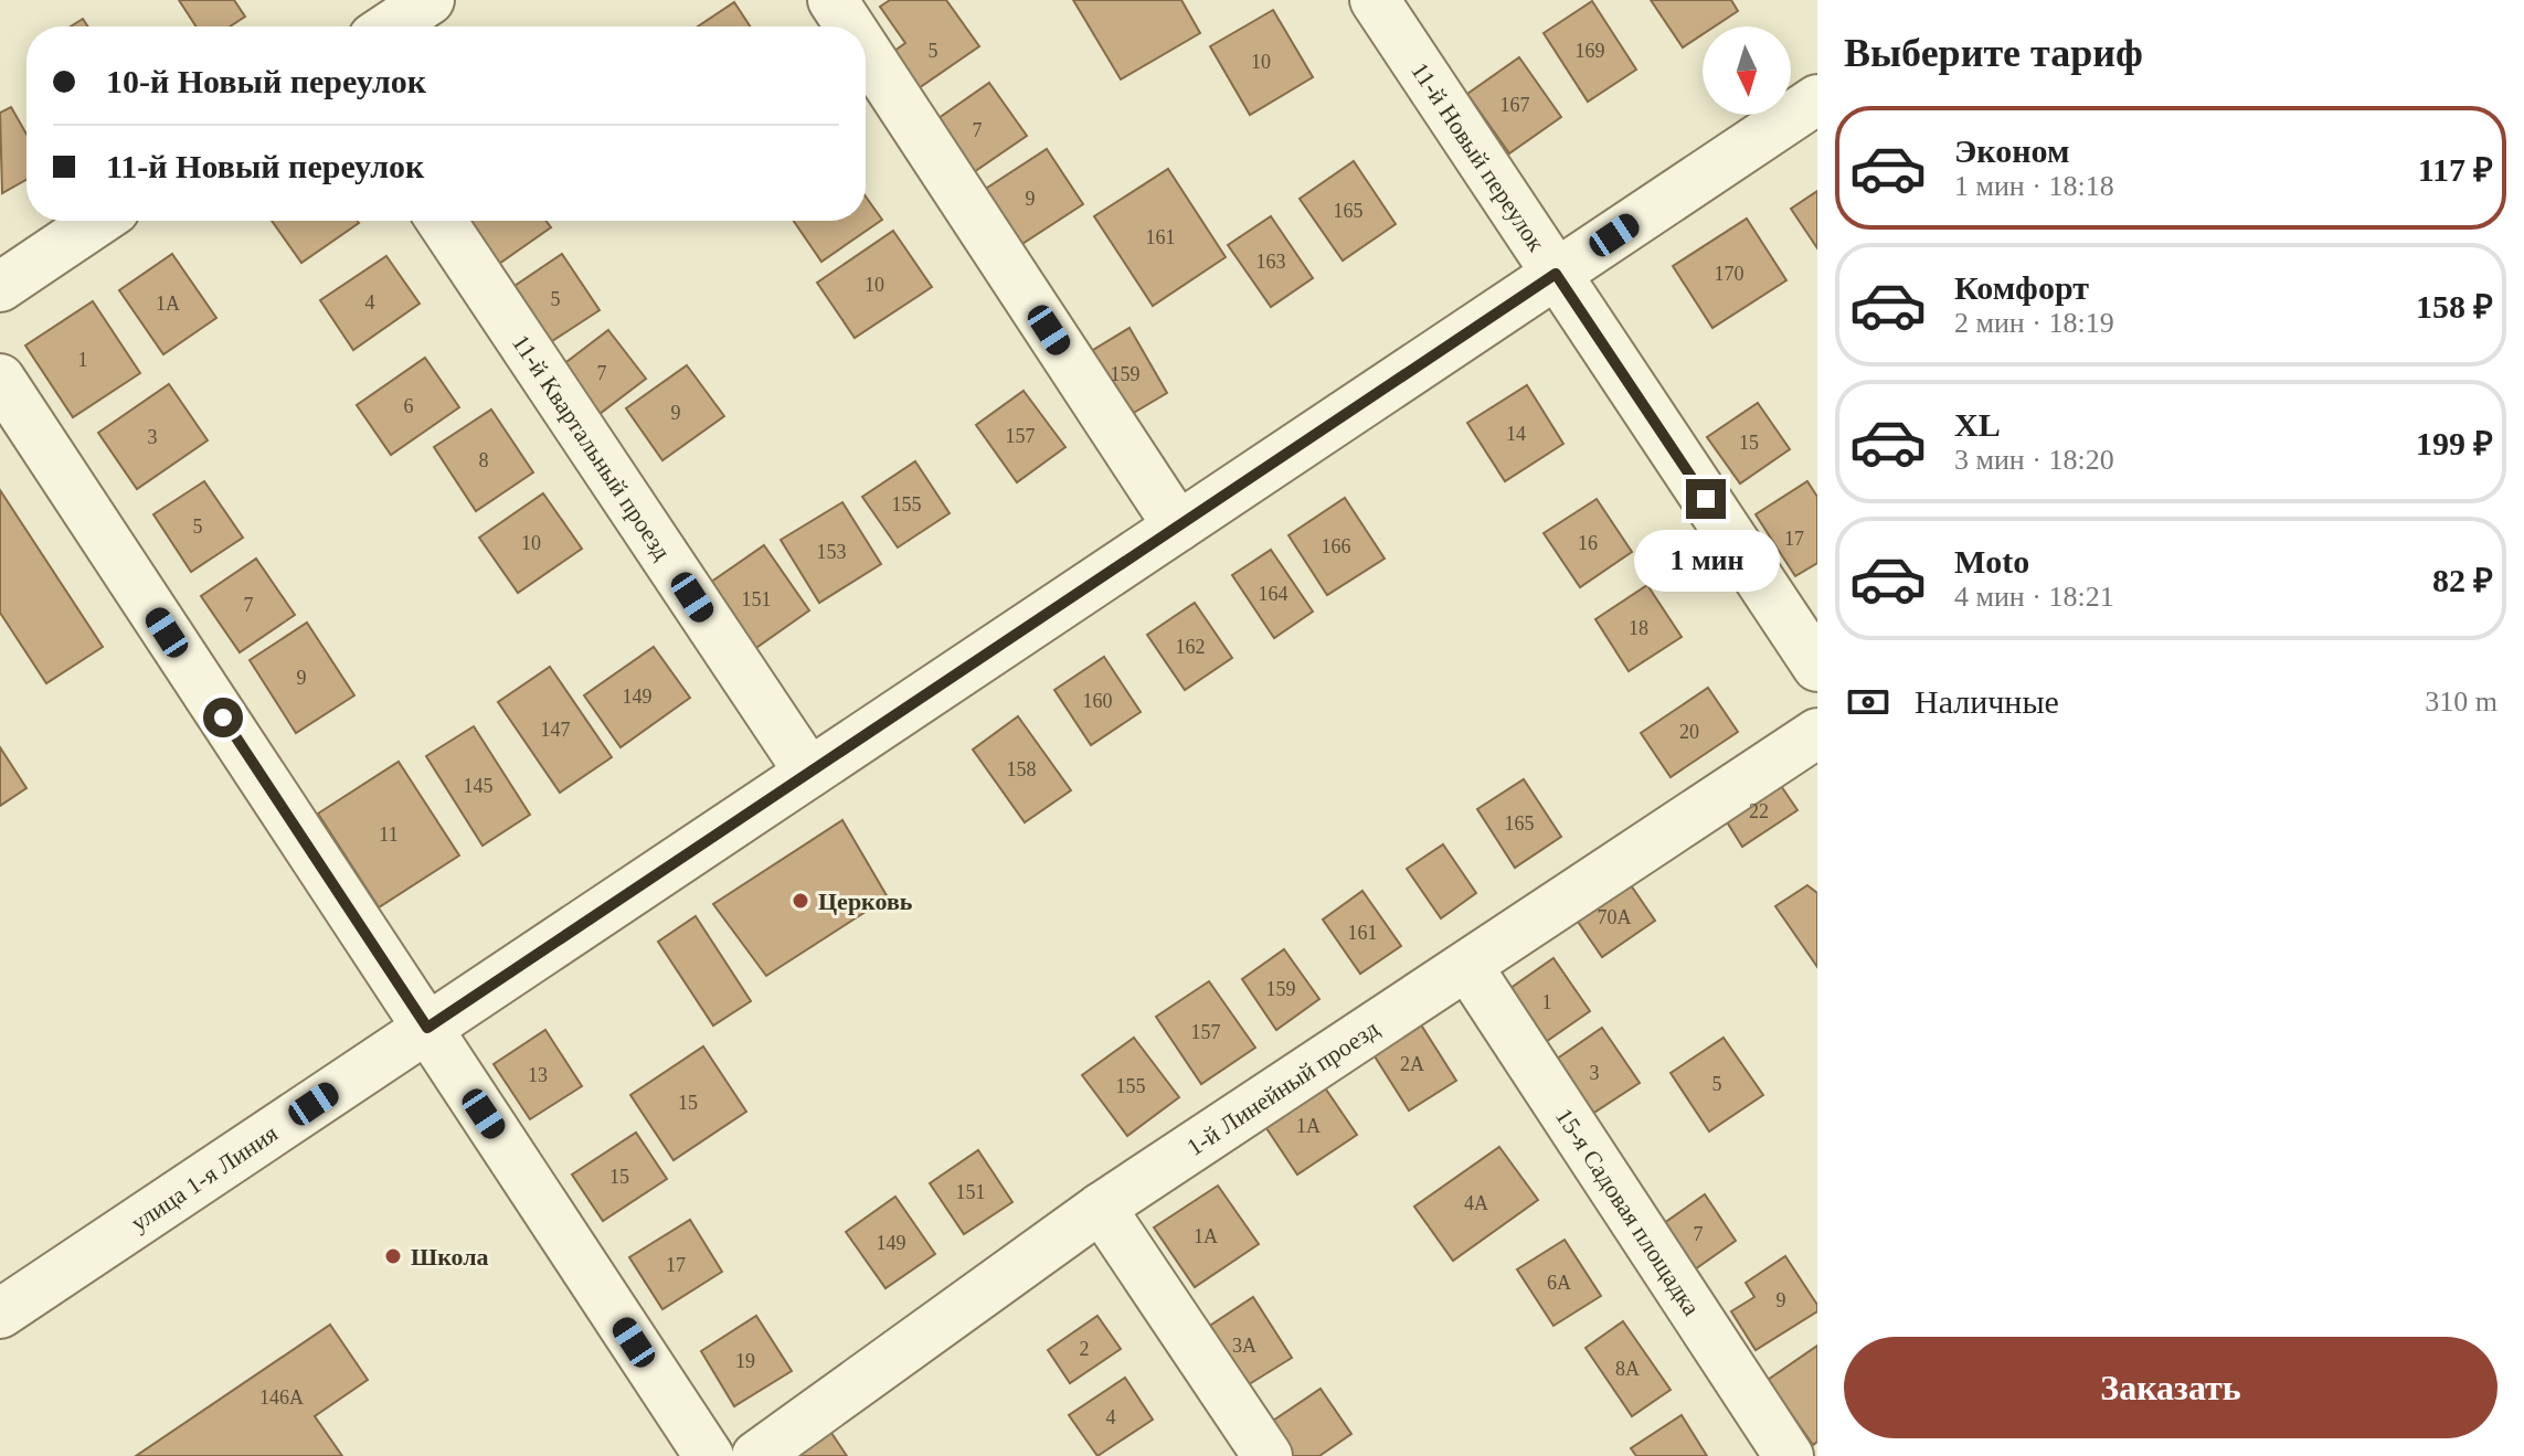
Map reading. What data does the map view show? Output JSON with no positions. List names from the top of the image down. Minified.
{"streets":{"street":["11-й Новый переулок","11-й Квартальный проезд","1-й Линейный проезд","улица 1-я Линия","15-я Садовая площадка"]},"crossings":[["11-й Новый переулок","улица 1-я Линия"],["11-й Квартальный проезд","улица 1-я Линия"],["1-й Линейный проезд","15-я Садовая площадка"]],"places":["Церковь","Школа"],"house_numbers":["5","169","10","167","7","9","165","161","163","170","10","5","4","1А","1","7","159","6","9","14","157","3","15","8","155","5","17","10","16","166","153","164","151","7","18","162","9","149","160","147","20","158","145","22","165","11","70А","161","159","1","157","2А","3","13","5","155","15","1А","15","151","4А","7","1А","149","17","6А","9","3А","2","19","8А","146А","4"],"north":"bottom","page":{"heading":"Выберите тариф","banner":["10-й Новый переулок","11-й Новый переулок"],"list":[{"name":"Эконом","note":"1 мин · 18:18","value":"117 ₽"},{"name":"Комфорт","note":"2 мин · 18:19","value":"158 ₽"},{"name":"XL","note":"3 мин · 18:20","value":"199 ₽"},{"name":"Moto","note":"4 мин · 18:21","value":"82 ₽"}],"bubble":"1 мин","pay":["Наличные","310 m"],"buttons":"Заказать"}}
